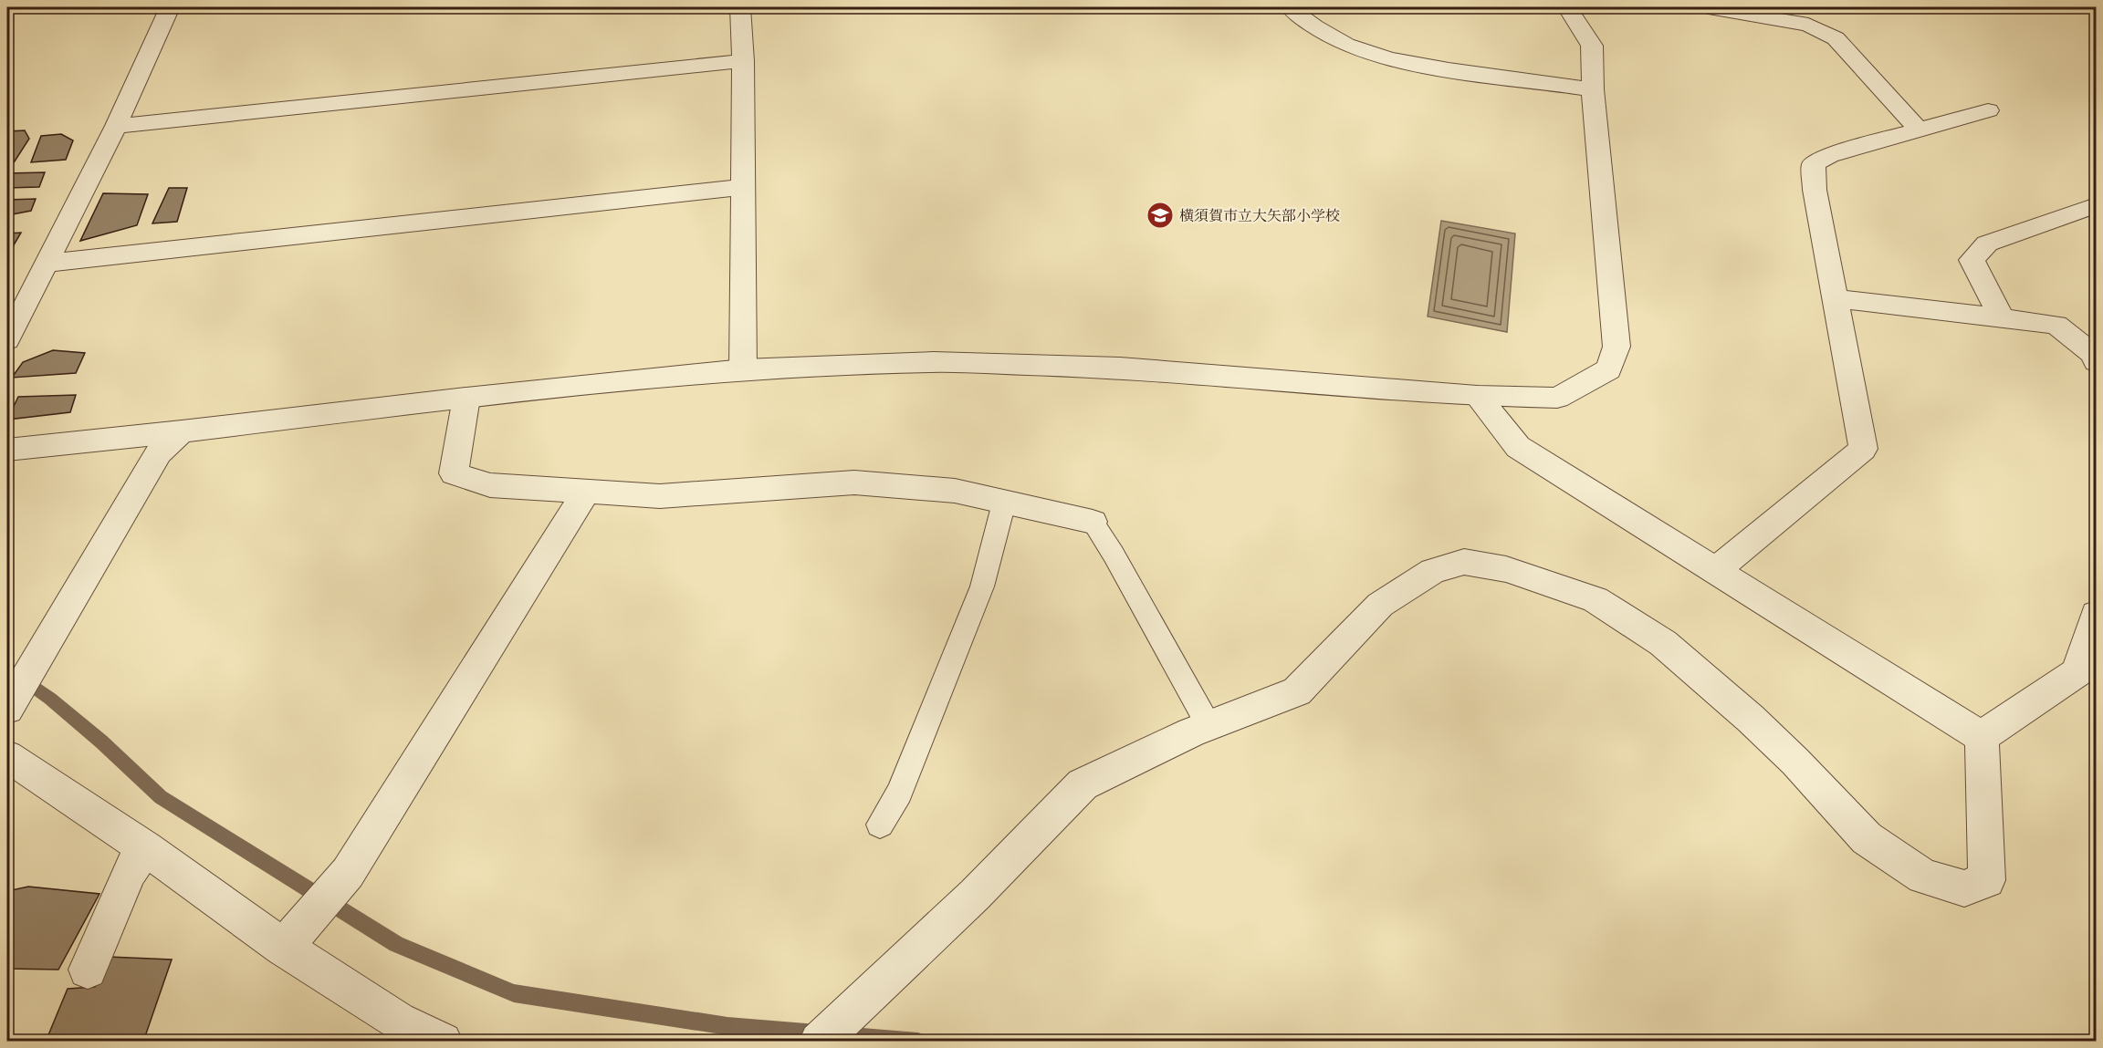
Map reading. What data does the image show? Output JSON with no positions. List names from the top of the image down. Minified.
{"places":{"school or university":["横須賀市立大矢部小学校"]}}
